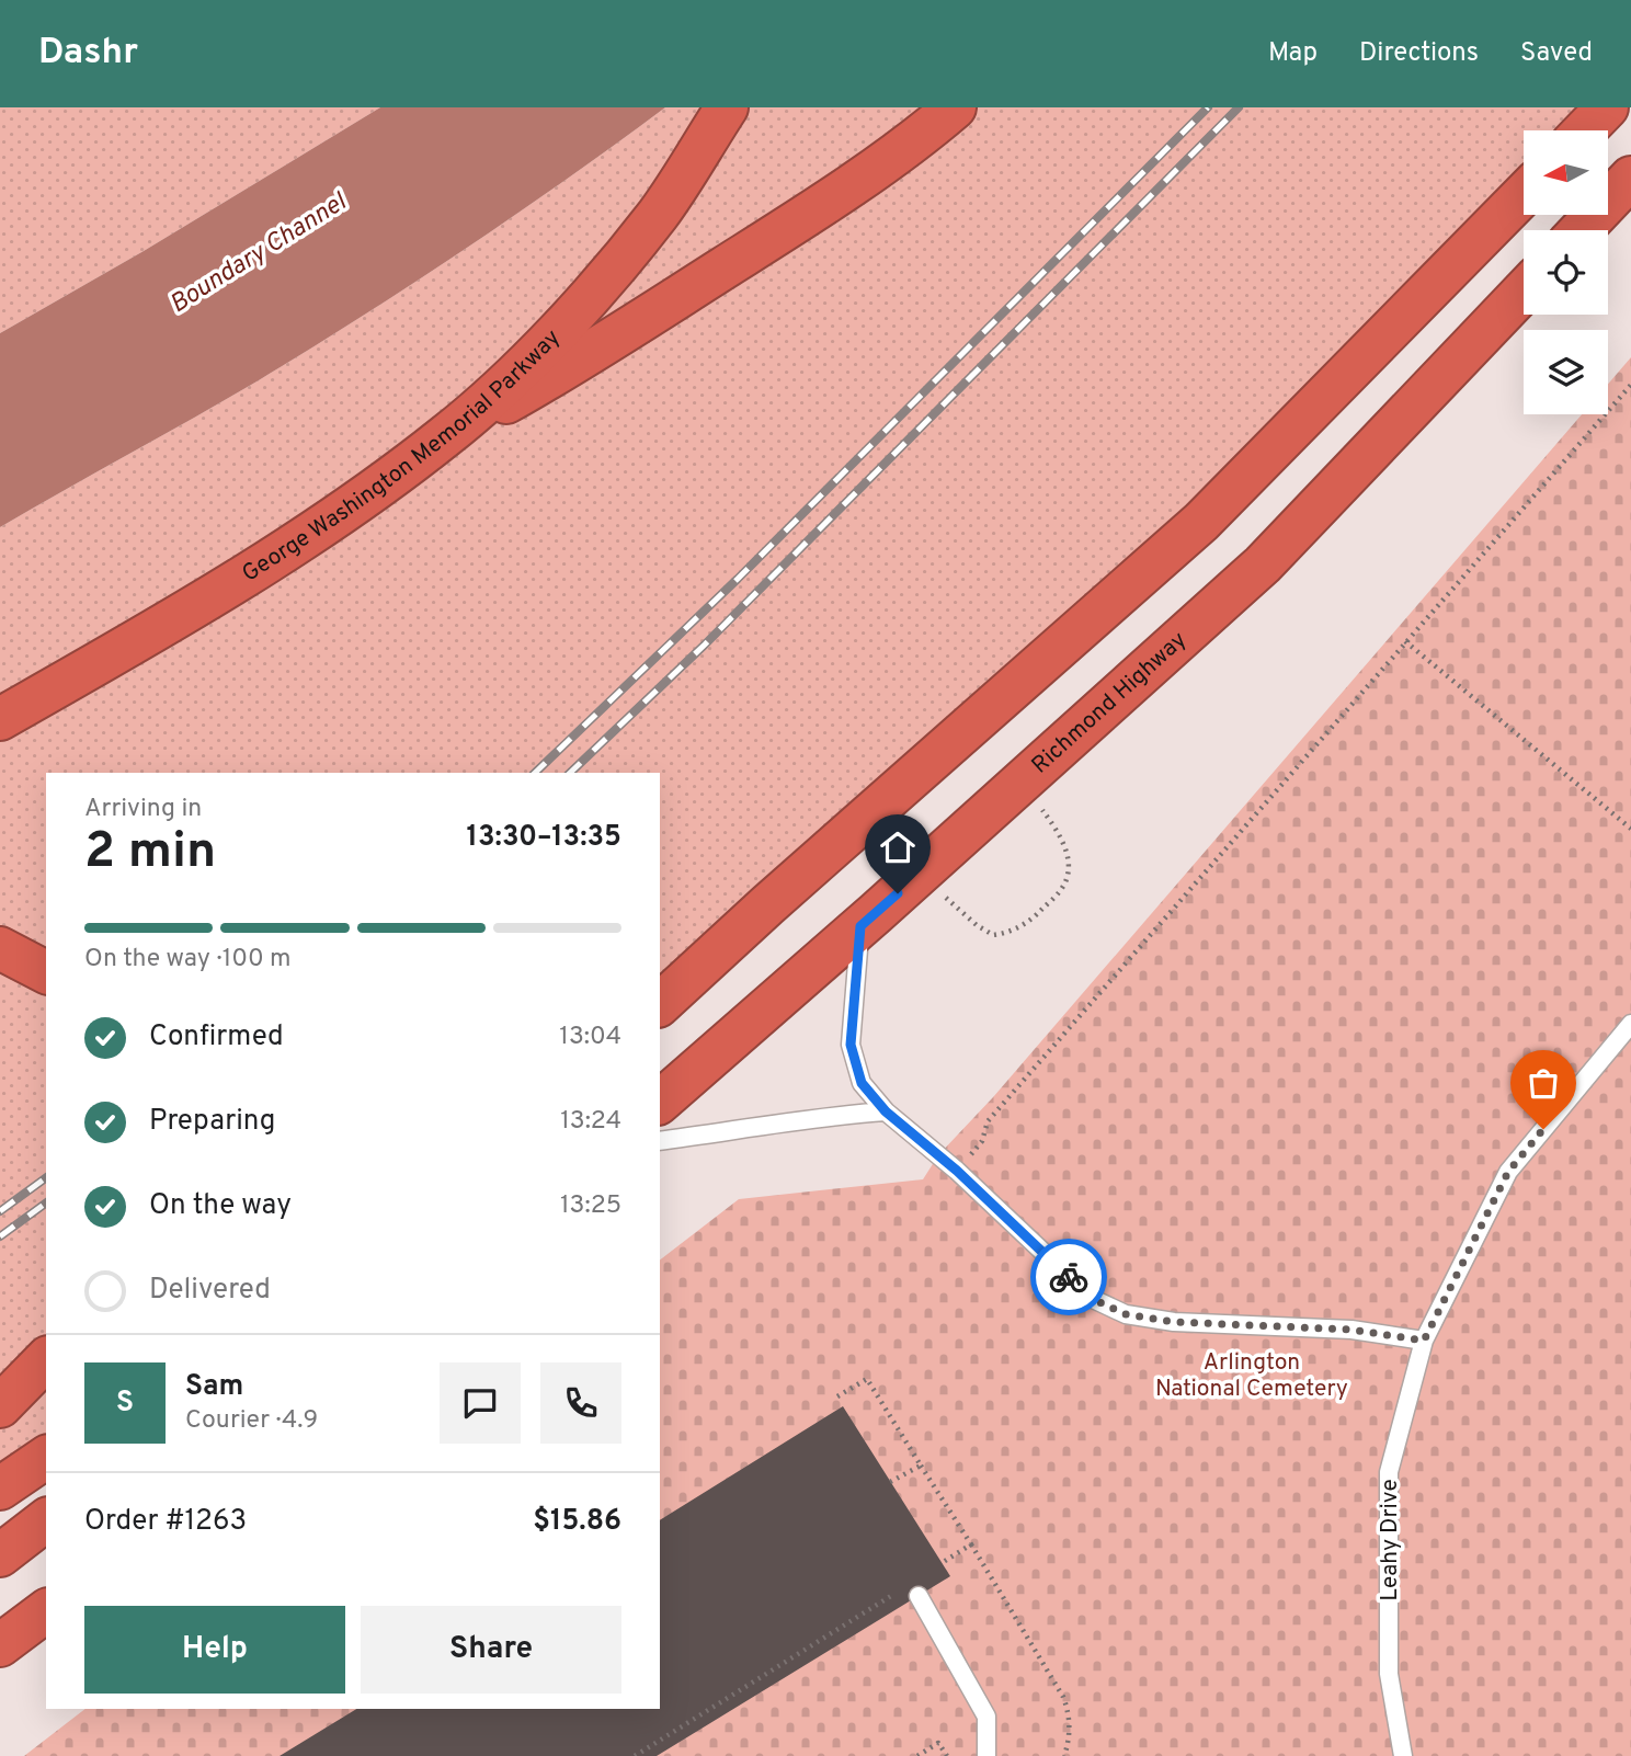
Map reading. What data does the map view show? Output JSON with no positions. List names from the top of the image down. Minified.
{"streets":{"highway":["George Washington Memorial Parkway","Richmond Highway"],"lane":["Leahy Drive"]},"water":["Boundary Channel"],"parks":["Arlington National Cemetery"],"north":"left","page":{"header":"Dashr","nav":["Map","Directions","Saved"],"heading":["2 min","Arriving in","13:30–13:35"],"panel":["Sam","Courier · 4.9","Order #1263","$15.86"],"bar":"On the way · 100 m","list":[["Confirmed","13:04"],["Preparing","13:24"],["On the way","13:25"],"Delivered"],"round":"S","buttons":["Help","Share"]}}
